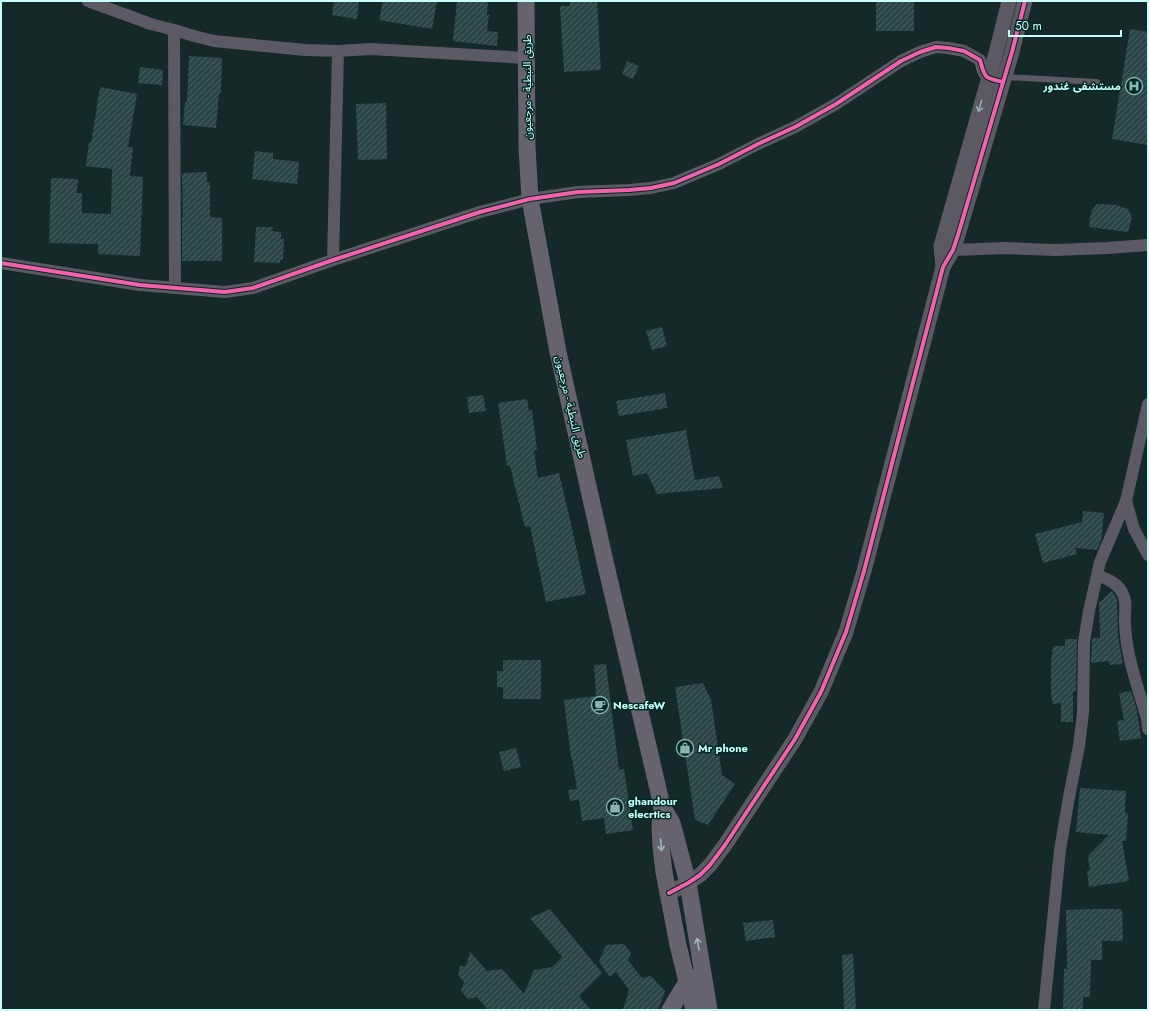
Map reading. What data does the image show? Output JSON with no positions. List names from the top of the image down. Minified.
{"streets":{"main road":["طريق النبطية - مرجعيون"]},"places":{"hospital":["مستشفى غندور"],"cafe":["NescafeW"],"shop":["Mr phone","ghandour elecrtics"]},"scale_bar":"50 m"}
